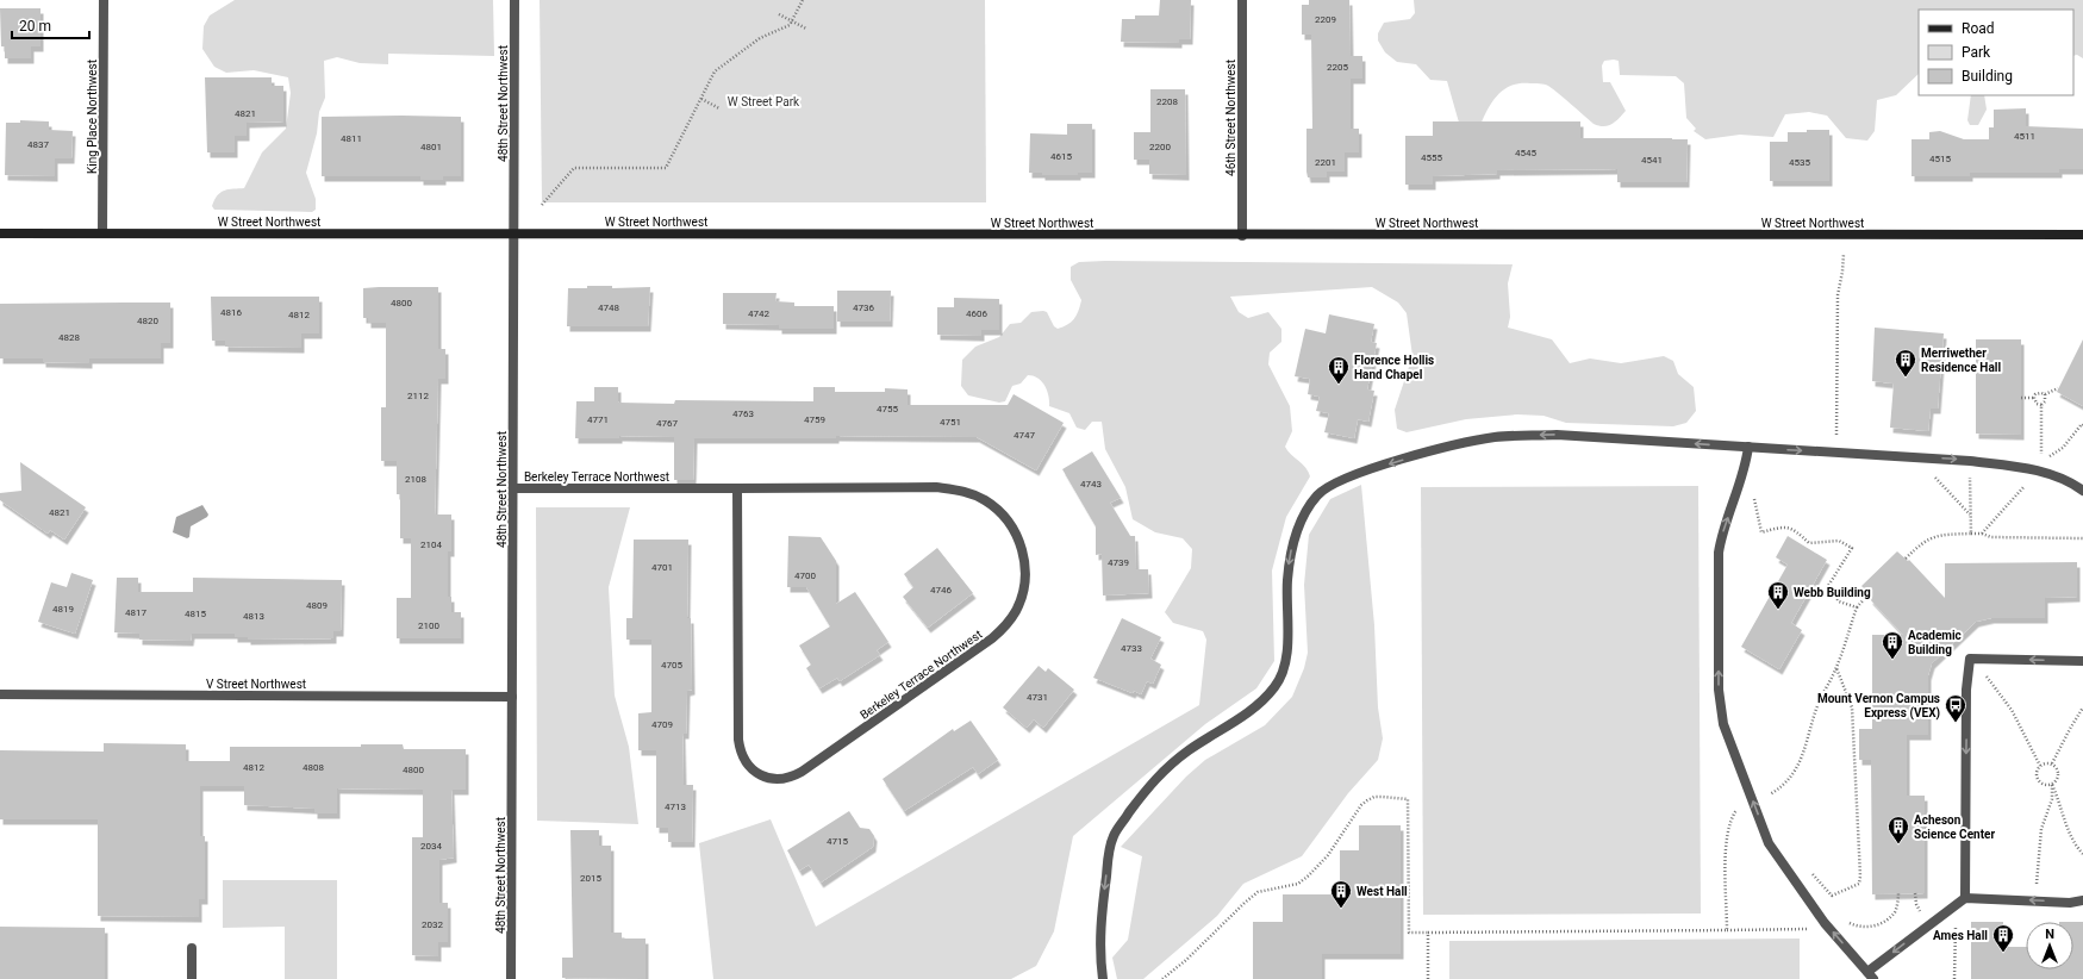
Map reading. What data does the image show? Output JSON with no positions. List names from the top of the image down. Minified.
{"streets":{"street":["48th Street Northwest","King Place Northwest","46th Street Northwest","W Street Northwest","Berkeley Terrace Northwest","V Street Northwest"]},"crossings":[["48th Street Northwest","W Street Northwest"],["48th Street Northwest","Berkeley Terrace Northwest"],["48th Street Northwest","V Street Northwest"],["King Place Northwest","W Street Northwest"],["46th Street Northwest","W Street Northwest"]],"parks":["W Street Park"],"places":{"building":["Merriwether Residence Hall","Florence Hollis Hand Chapel","Webb Building","Academic Building","Acheson Science Center","West Hall","Ames Hall"],"bus stop":["Mount Vernon Campus Express (VEX)"]},"house_numbers":["2209","2205","2208","4821","4511","4811","4837","4801","2200","4545","4615","4555","4515","4541","2201","4535","4800","4748","4736","4816","4742","4606","4812","4820","4828","2112","4755","4763","4771","4759","4751","4767","4747","2108","4743","4821","2104","4739","4701","4700","4746","4809","4819","4817","4815","4813","2100","4733","4705","4731","4709","4812","4808","4800","4713","4715","2034","2015","2032"],"legend":["Road","Park","Building"],"scale_bar":"20 m","north":"top"}
